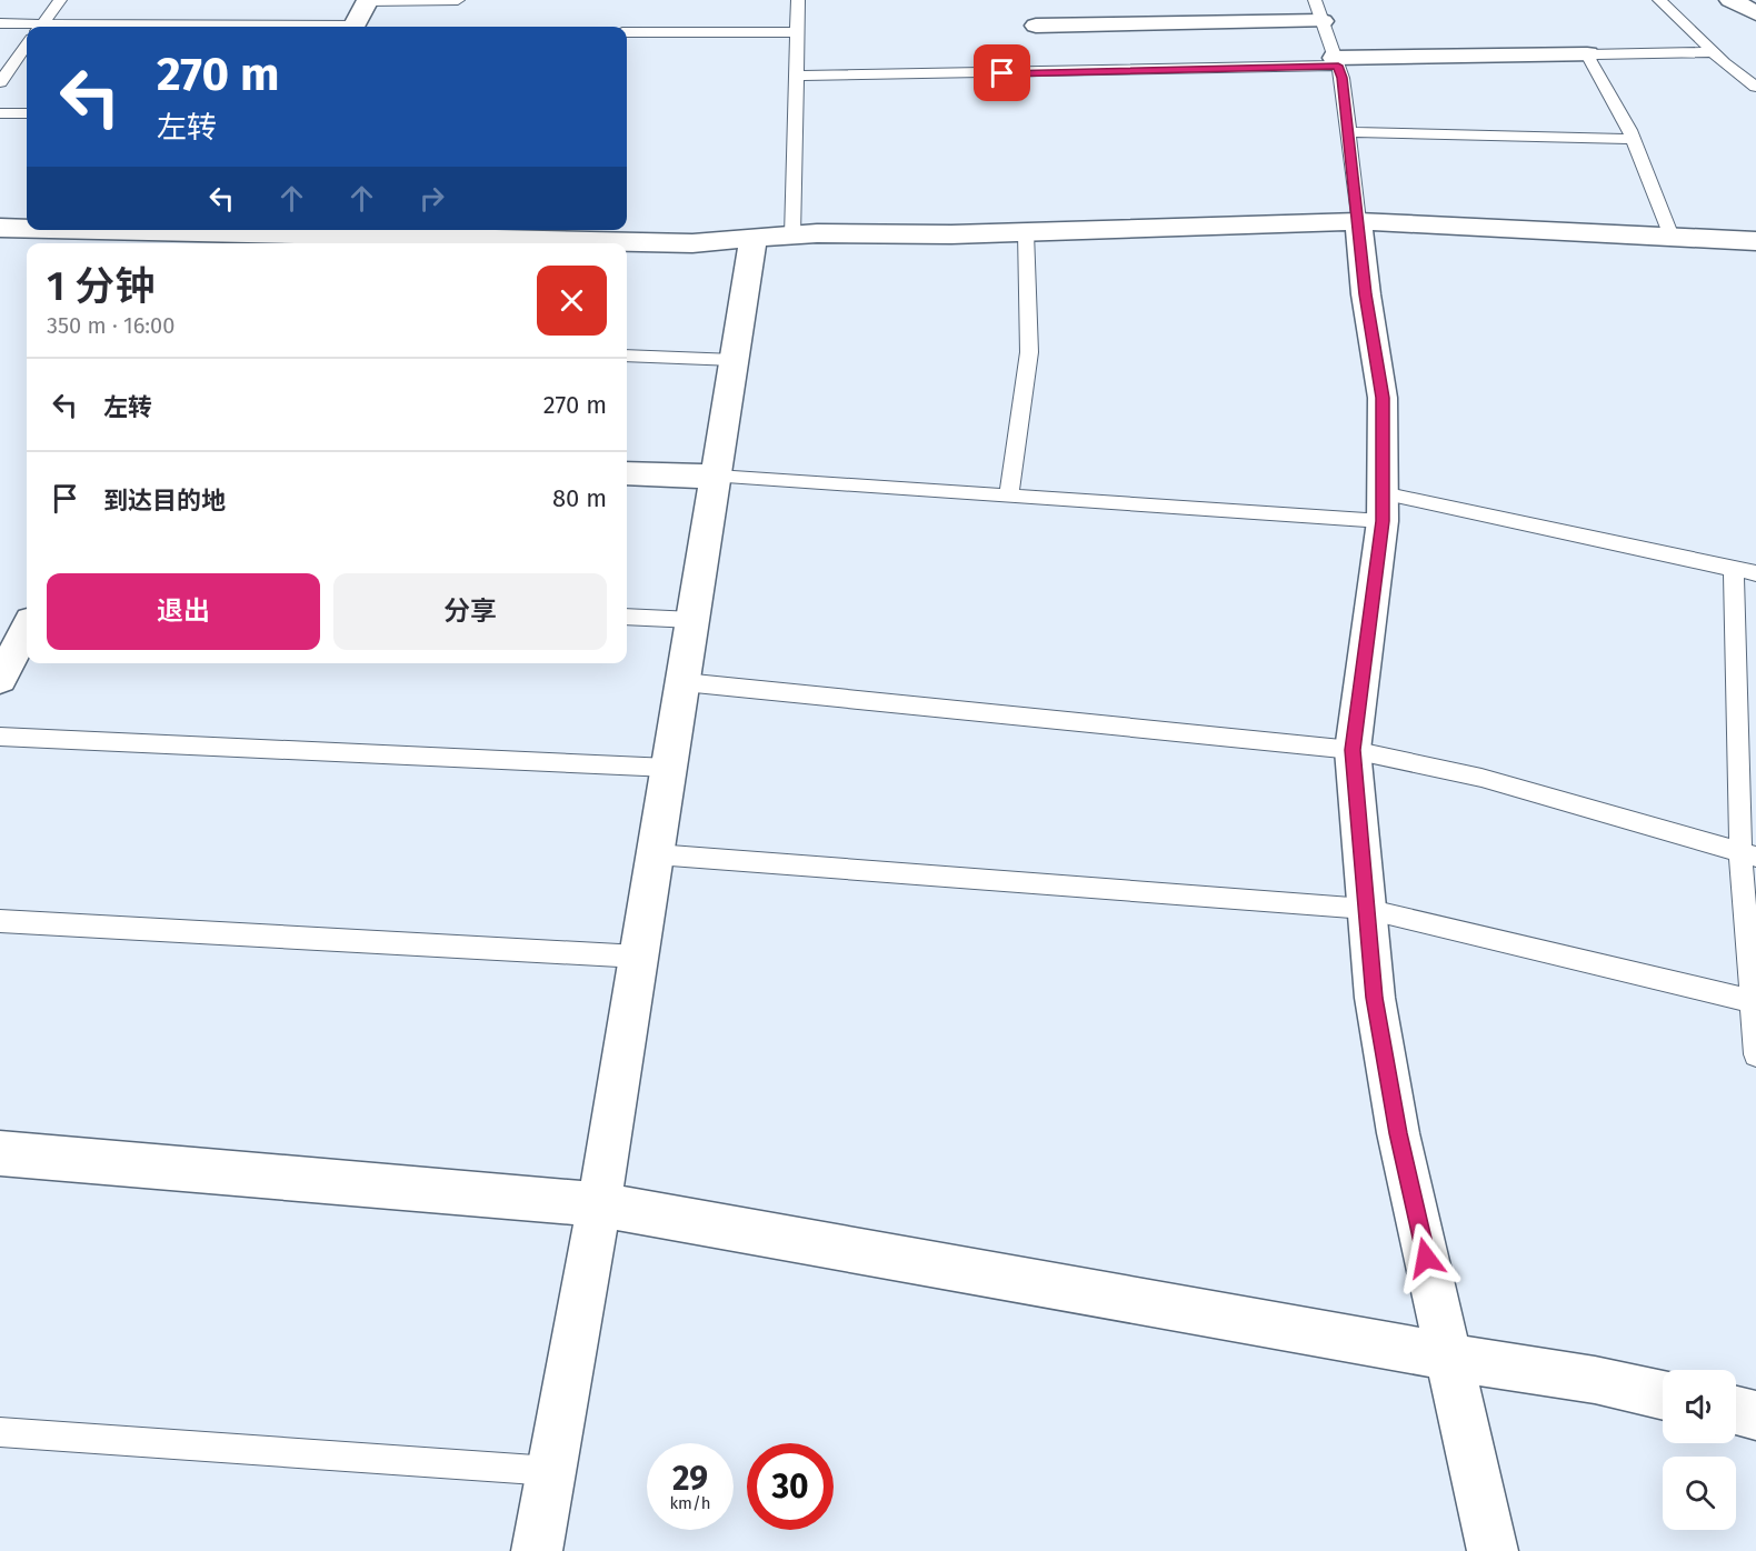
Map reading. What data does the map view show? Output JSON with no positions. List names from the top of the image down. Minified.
{"page":{"turn":["270 m","左转"],"heading":["1 分钟","350 m · 16:00"],"list":[{"name":"左转","value":"270 m"},{"name":"到达目的地","value":"80 m"}],"buttons":["退出","分享"],"speed":"29 km/h","limit":"30"}}
